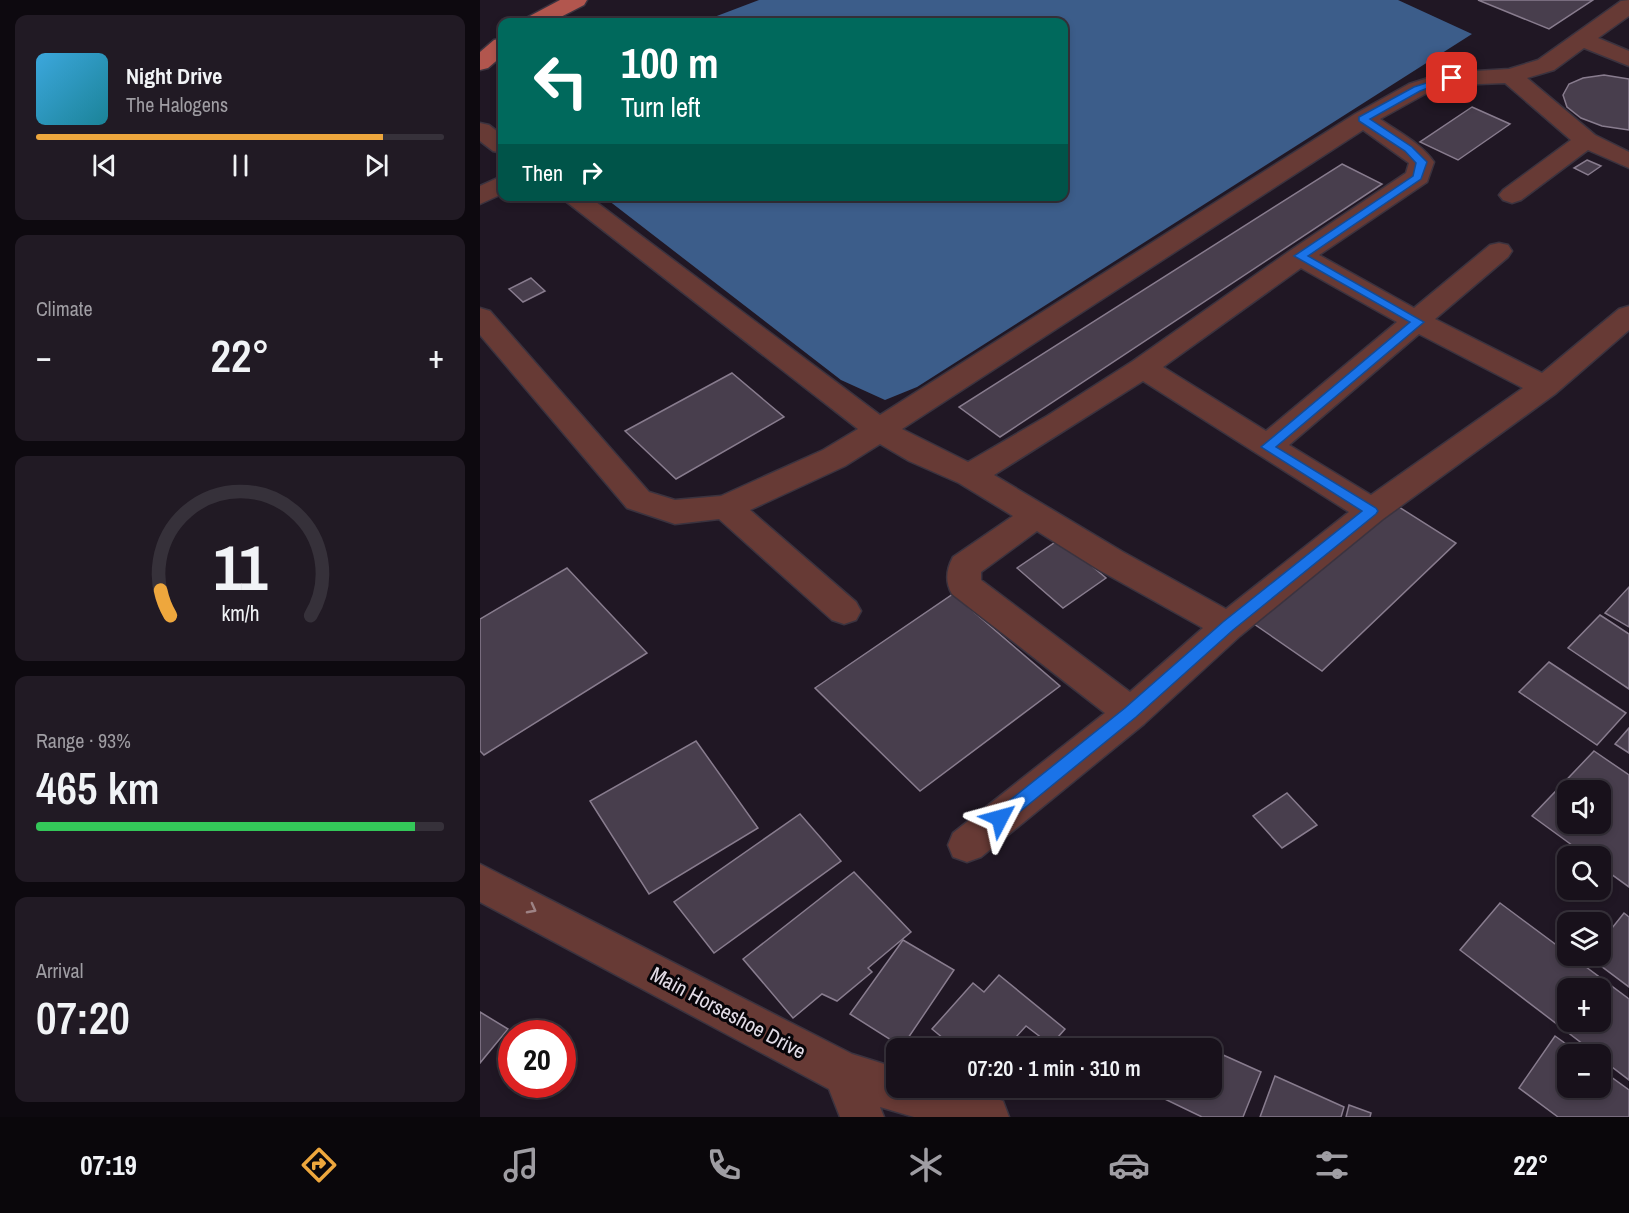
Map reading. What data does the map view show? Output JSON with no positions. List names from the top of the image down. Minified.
{"streets":{"street":["Main Horseshoe Drive"]},"one_way":["Main Horseshoe Drive"],"page":{"turn":["100 m","Turn left"],"song":["Night Drive","The Halogens"],"then":"Then","tile":["Climate",["Range · 93%","465 km"],["Arrival","07:20"]],"heat":["−","22°","+"],"map_buttons":["+","−"],"limit":"20","trip":"07:20 · 1 min · 310 m","tabs":["07:19","22°"],"gauge":["11","km/h"]}}
